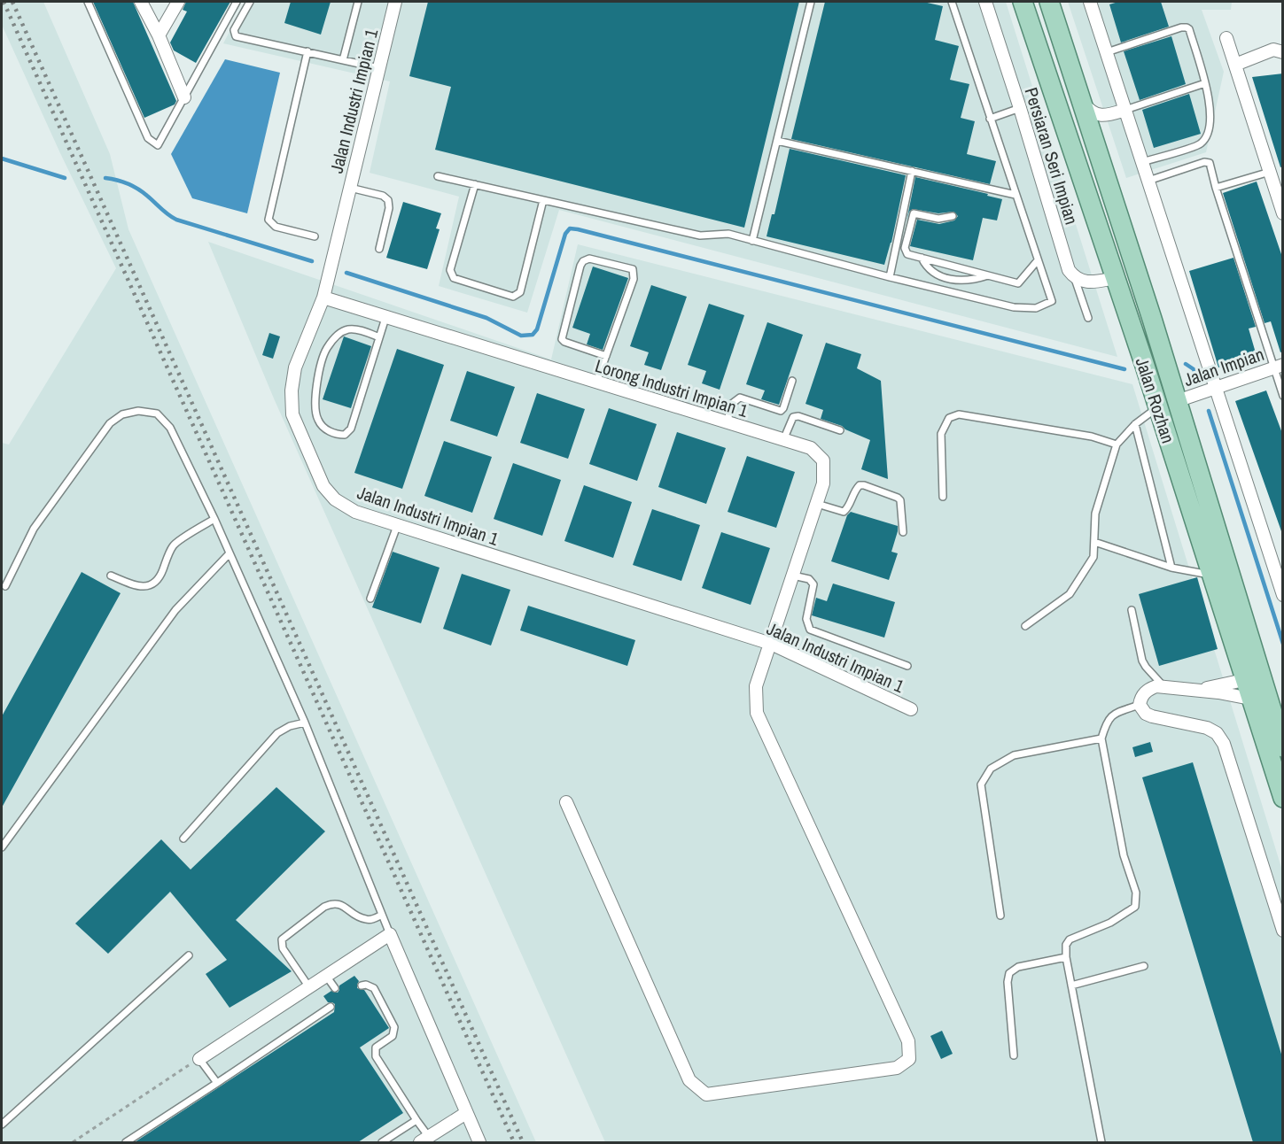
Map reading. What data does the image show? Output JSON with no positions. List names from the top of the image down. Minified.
{"streets":{"main road":["Jalan Rozhan"],"street":["Jalan Industri Impian 1","Persiaran Seri Impian","Jalan Impian","Lorong Industri Impian 1"]},"crossings":[["Jalan Industri Impian 1","Lorong Industri Impian 1"],["Jalan Impian","Jalan Rozhan"]]}
